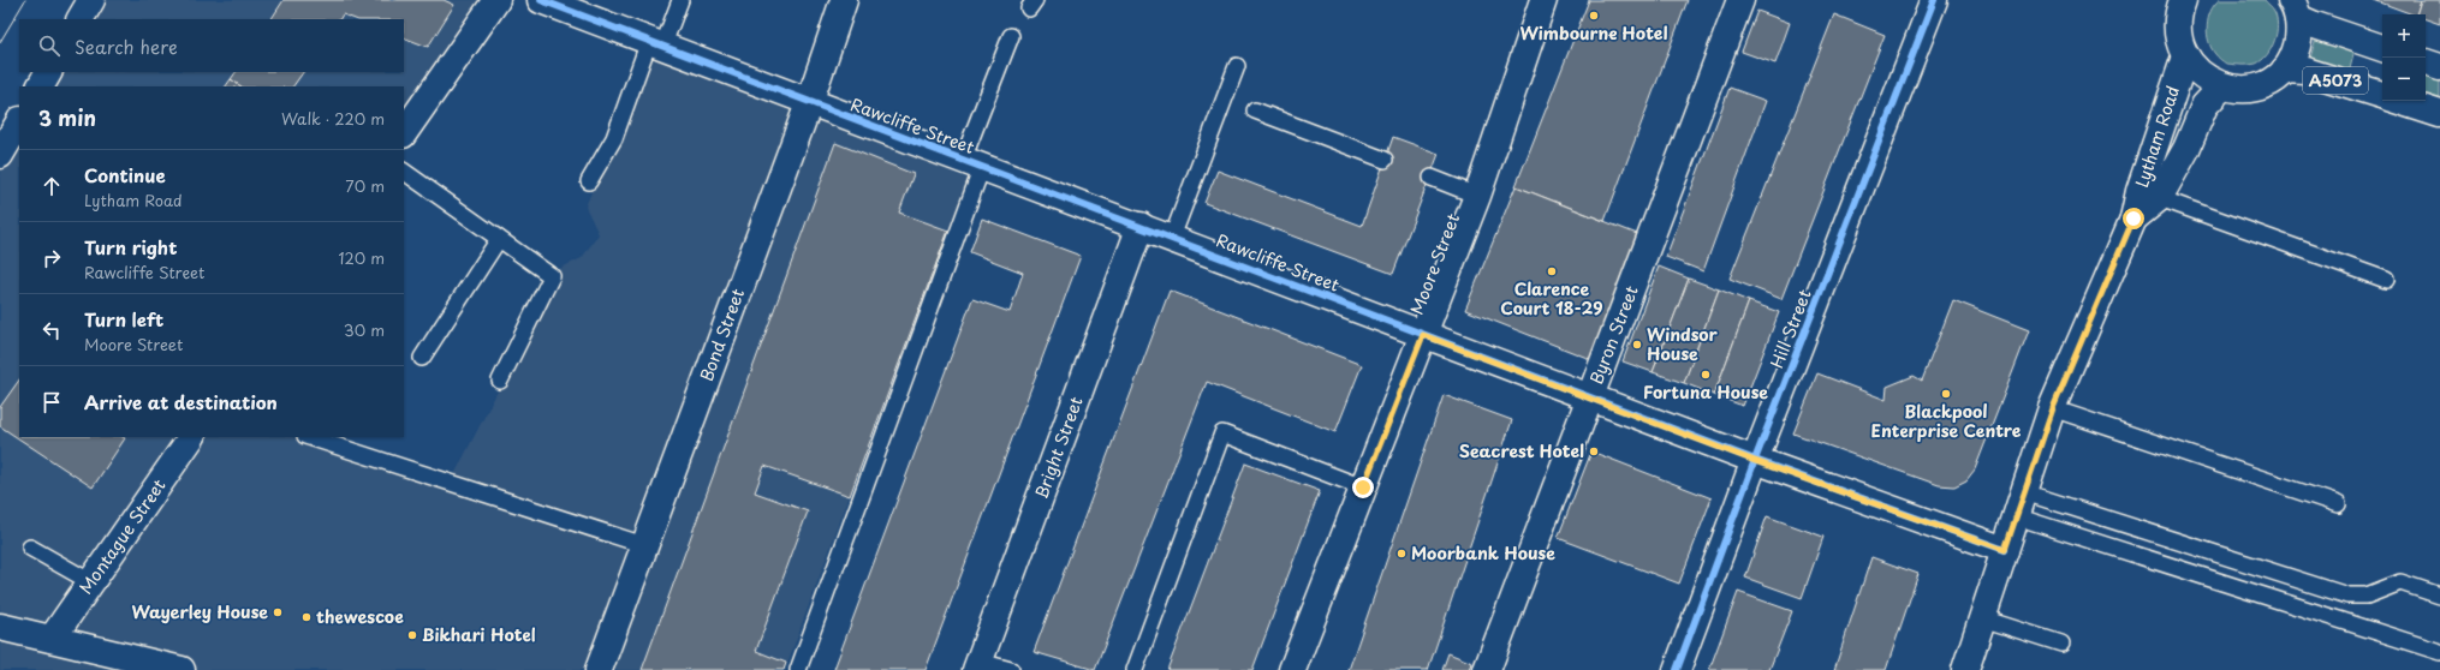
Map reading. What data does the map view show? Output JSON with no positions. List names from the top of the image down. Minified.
{"streets":{"main road":["A5073","Rawcliffe Street","Lytham Road","Moore Street","Hill Street","Bond Street","Byron Street","Bright Street","Montague Street"]},"crossings":[["A5073","Lytham Road"],["Rawcliffe Street","Lytham Road"],["Rawcliffe Street","Moore Street"],["Rawcliffe Street","Hill Street"],["Rawcliffe Street","Bond Street"],["Rawcliffe Street","Byron Street"],["Rawcliffe Street","Bright Street"]],"places":["Wimbourne Hotel","Clarence Court 18-29","Windsor House","Fortuna House","Blackpool Enterprise Centre","Seacrest Hotel","Moorbank House","Wayerley House","thewescoe","Bikhari Hotel"],"page":{"map_buttons":["+","−"],"search":"Search here","heading":["3 min","Walk · 220 m"],"list":[["Continue","Lytham Road","70 m"],["Turn right","Rawcliffe Street","120 m"],["Turn left","Moore Street","30 m"],"Arrive at destination"]}}
